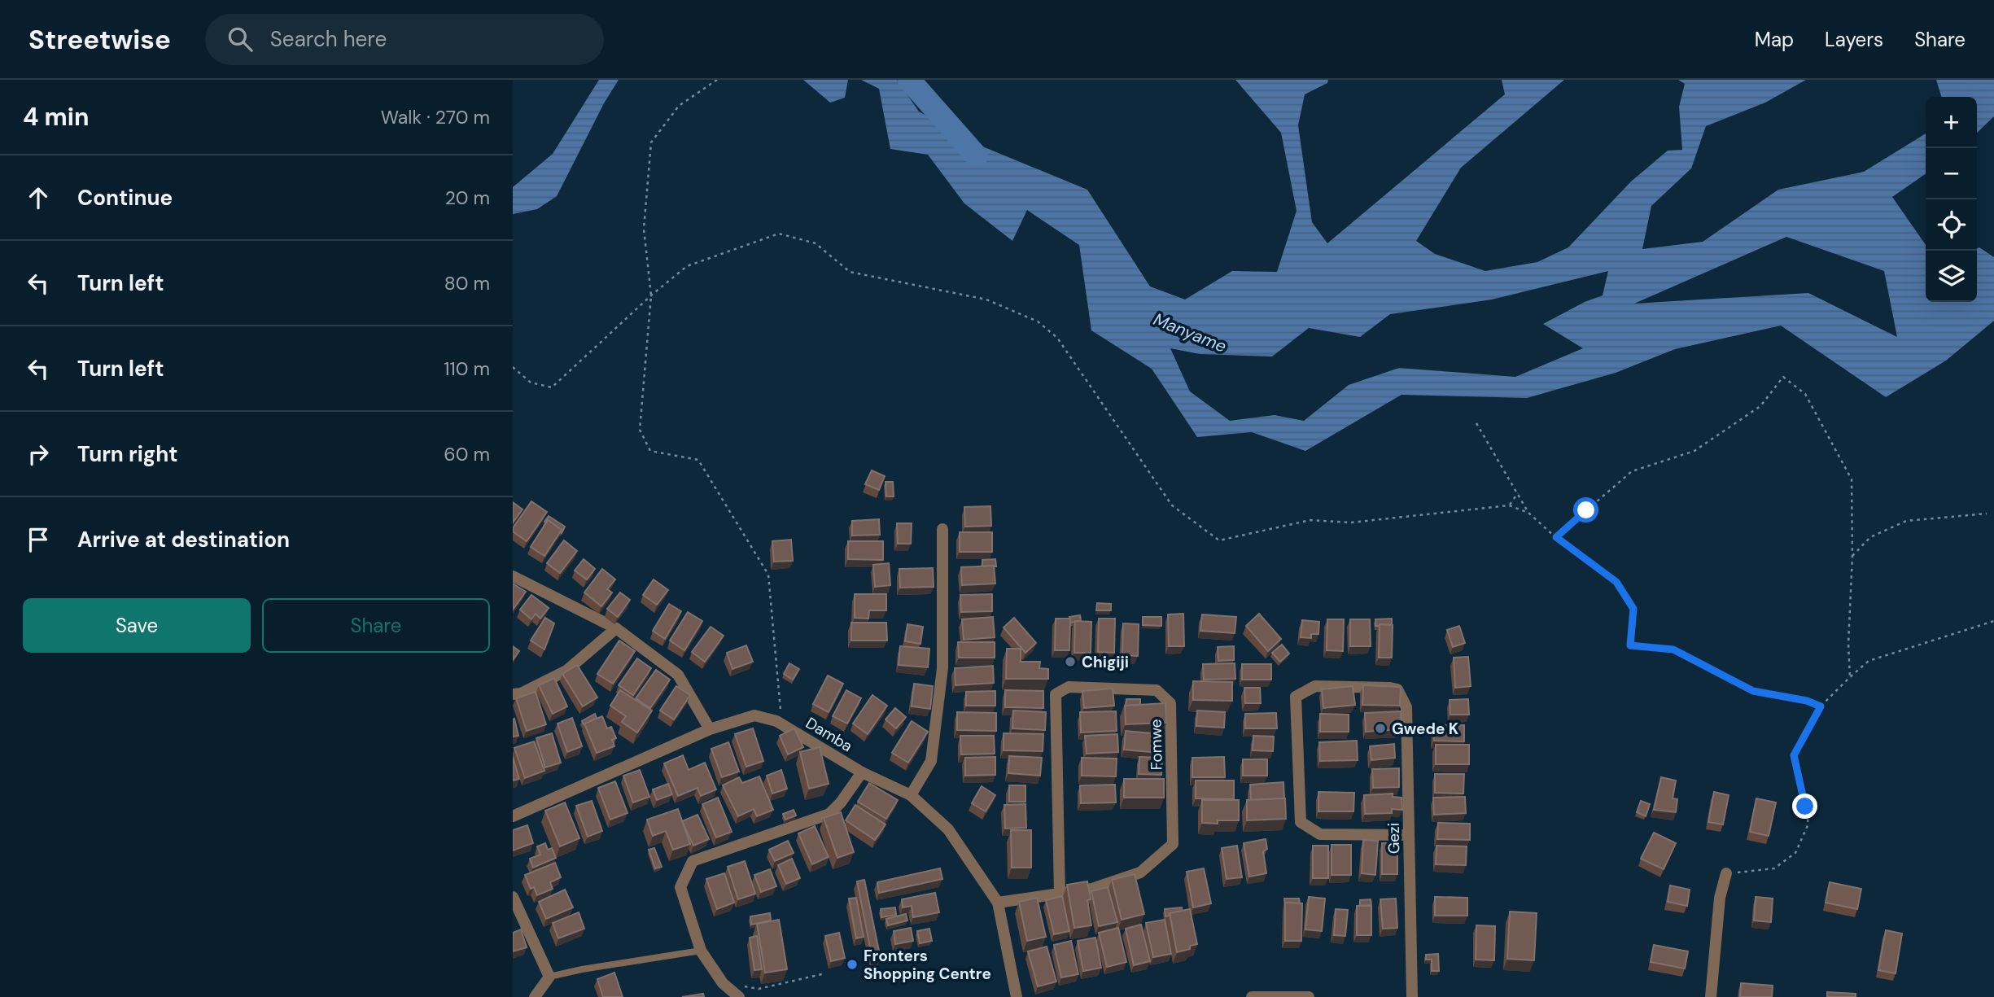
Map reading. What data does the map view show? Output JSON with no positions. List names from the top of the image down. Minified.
{"streets":{"street":["Damba","Fomwe","Gezi"]},"crossings":[["Damba","Fomwe"]],"water":["Manyame"],"places":["Chigiji","Gwede K","Fronters Shopping Centre"],"page":{"header":"Streetwise","search":"Search here","nav":["Map","Layers","Share"],"heading":["4 min","Walk · 270 m"],"map_buttons":["+","−"],"list":[["Continue","20 m"],["Turn left","80 m"],["Turn left","110 m"],["Turn right","60 m"],"Arrive at destination"],"buttons":["Save","Share"]}}
